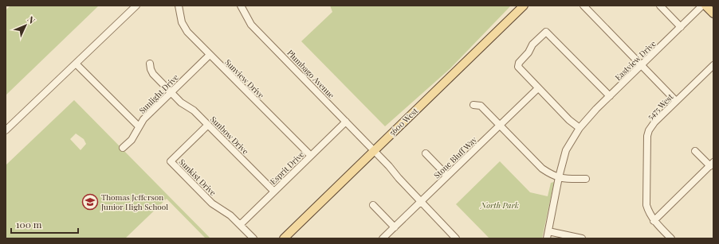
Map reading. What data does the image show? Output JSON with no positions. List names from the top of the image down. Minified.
{"streets":{"main road":["5600 West"],"street":["Eastview Drive","Plumbago Avenue","Sunview Drive","Sunlight Drive","5475 West","Sunbow Drive","Stone Bluff Way","Esprit Drive","Sunkist Drive"]},"crossings":[["Plumbago Avenue","5600 West"],["Plumbago Avenue","Stone Bluff Way"],["Plumbago Avenue","Esprit Drive"],["Sunview Drive","Sunlight Drive"],["Sunview Drive","Esprit Drive"],["Sunlight Drive","Sunbow Drive"],["Sunbow Drive","Esprit Drive"],["Sunbow Drive","Sunkist Drive"],["Esprit Drive","Sunkist Drive"]],"parks":["North Park"],"places":{"school or university":["Thomas Jefferson Junior High School"]},"scale_bar":"100 m","north":"top right"}
